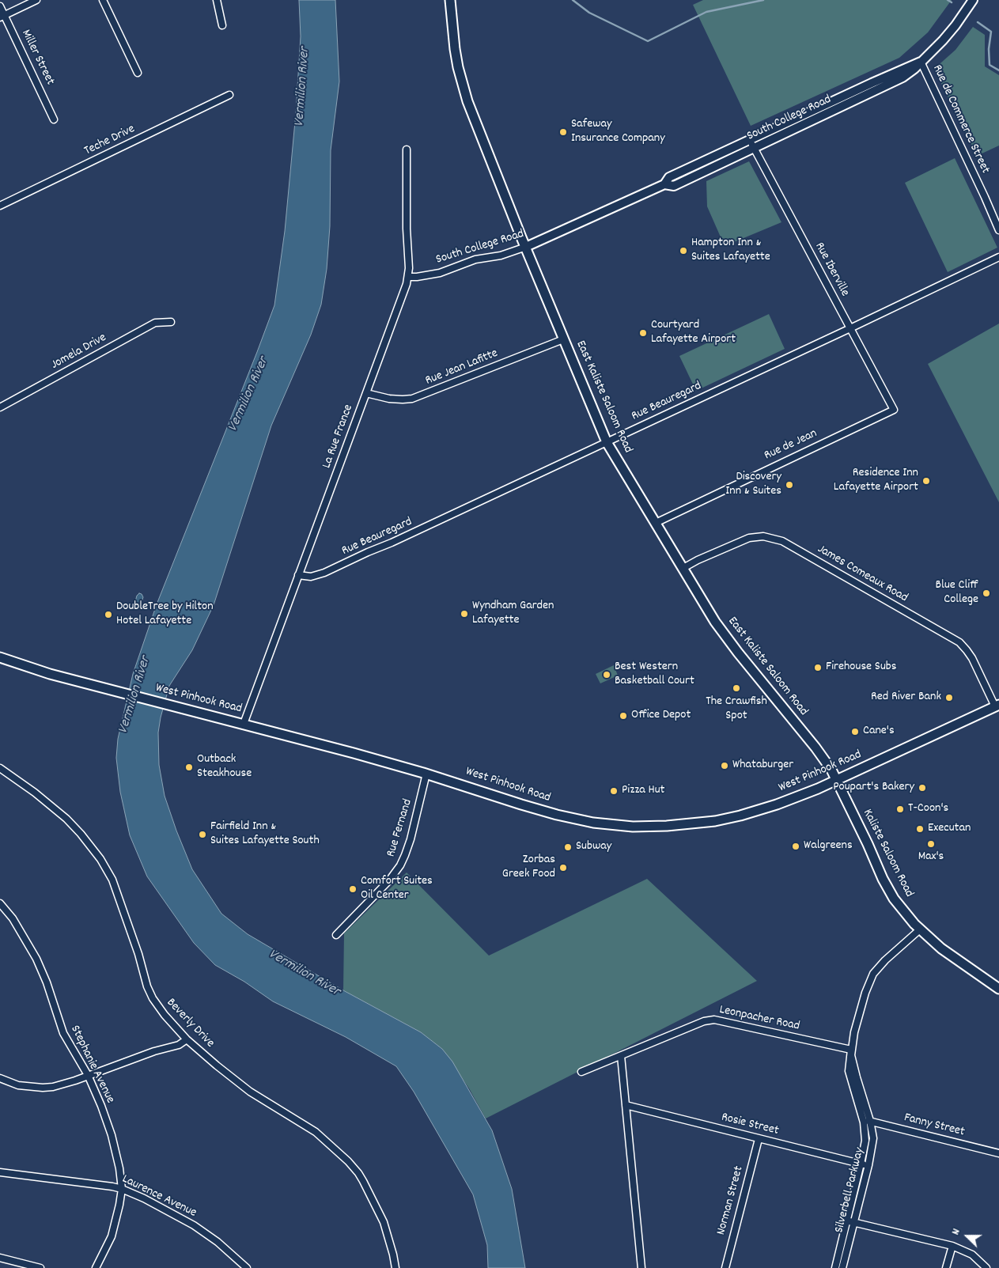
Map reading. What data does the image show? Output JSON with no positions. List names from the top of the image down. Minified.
{"streets":{"main road":["East Kaliste Saloom Road","West Pinhook Road","Kaliste Saloom Road"],"street":["Miller Street","South College Road","Rue de Commerce Street","Teche Drive","Rue Iberville","Jomela Drive","Rue Jean Lafitte","Rue Beauregard","La Rue France","Rue de Jean","James Comeaux Road","Rue Fernand","Leonpacher Road","Beverly Drive","Stephanie Avenue","Rosie Street","Fanny Street","Silverbell Parkway","Laurence Avenue","Norman Street"]},"crossings":[["South College Road","Rue de Commerce Street"],["South College Road","Rue Iberville"],["South College Road","East Kaliste Saloom Road"],["South College Road","La Rue France"],["Rue Iberville","Rue Beauregard"],["Rue Iberville","Rue de Jean"],["Rue Jean Lafitte","East Kaliste Saloom Road"],["Rue Jean Lafitte","La Rue France"],["East Kaliste Saloom Road","Rue Beauregard"],["East Kaliste Saloom Road","Rue de Jean"],["East Kaliste Saloom Road","James Comeaux Road"],["East Kaliste Saloom Road","West Pinhook Road"],["East Kaliste Saloom Road","Kaliste Saloom Road"],["Rue Beauregard","La Rue France"],["La Rue France","West Pinhook Road"],["James Comeaux Road","West Pinhook Road"],["West Pinhook Road","Rue Fernand"],["West Pinhook Road","Kaliste Saloom Road"],["Kaliste Saloom Road","Silverbell Parkway"],["Leonpacher Road","Silverbell Parkway"],["Stephanie Avenue","Laurence Avenue"],["Rosie Street","Silverbell Parkway"],["Rosie Street","Norman Street"],["Fanny Street","Silverbell Parkway"]],"water":["Vermilion River"],"places":["Safeway Insurance Company","Hampton Inn & Suites Lafayette","Courtyard Lafayette Airport","Residence Inn Lafayette Airport","Discovery Inn & Suites","Blue Cliff College","Wyndham Garden Lafayette","DoubleTree by Hilton Hotel Lafayette","Firehouse Subs","Best Western Basketball Court","The Crawfish Spot","Red River Bank","Office Depot","Cane's","Whataburger","Outback Steakhouse","Poupart's Bakery","Pizza Hut","T-Coon's","Executan","Fairfield Inn & Suites Lafayette South","Max's","Walgreens","Subway","Zorbas Greek Food","Comfort Suites Oil Center"],"north":"left"}
